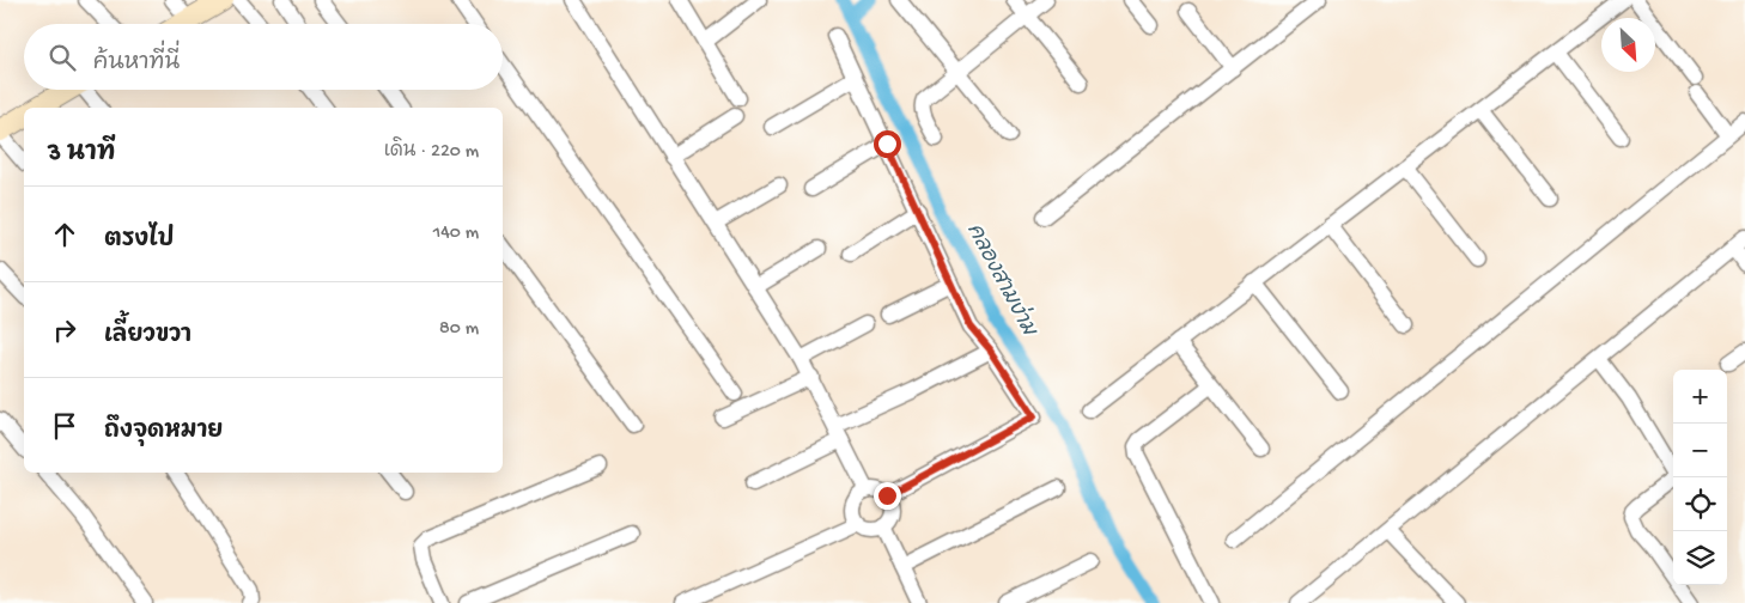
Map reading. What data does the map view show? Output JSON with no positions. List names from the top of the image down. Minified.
{"water":["คลองสามง่าม"],"north":"bottom right","page":{"search":"ค้นหาที่นี่","heading":["3 นาที","เดิน · 220 m"],"list":[["ตรงไป","140 m"],["เลี้ยวขวา","80 m"],"ถึงจุดหมาย"],"map_buttons":["+","−"]}}
